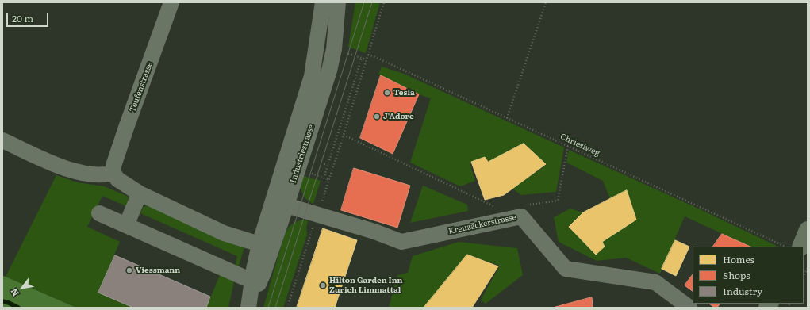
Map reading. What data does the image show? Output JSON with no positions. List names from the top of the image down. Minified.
{"streets":{"street":["Teufenstrasse","Industriestrasse","Kreuzäckerstrasse"],"path":["Chriesiweg"]},"crossings":[["Industriestrasse","Kreuzäckerstrasse"]],"places":["Tesla","J'Adore","Viessmann","Hilton Garden Inn Zurich Limmattal"],"legend":["Homes","Shops","Industry"],"scale_bar":"20 m","north":"bottom left"}
